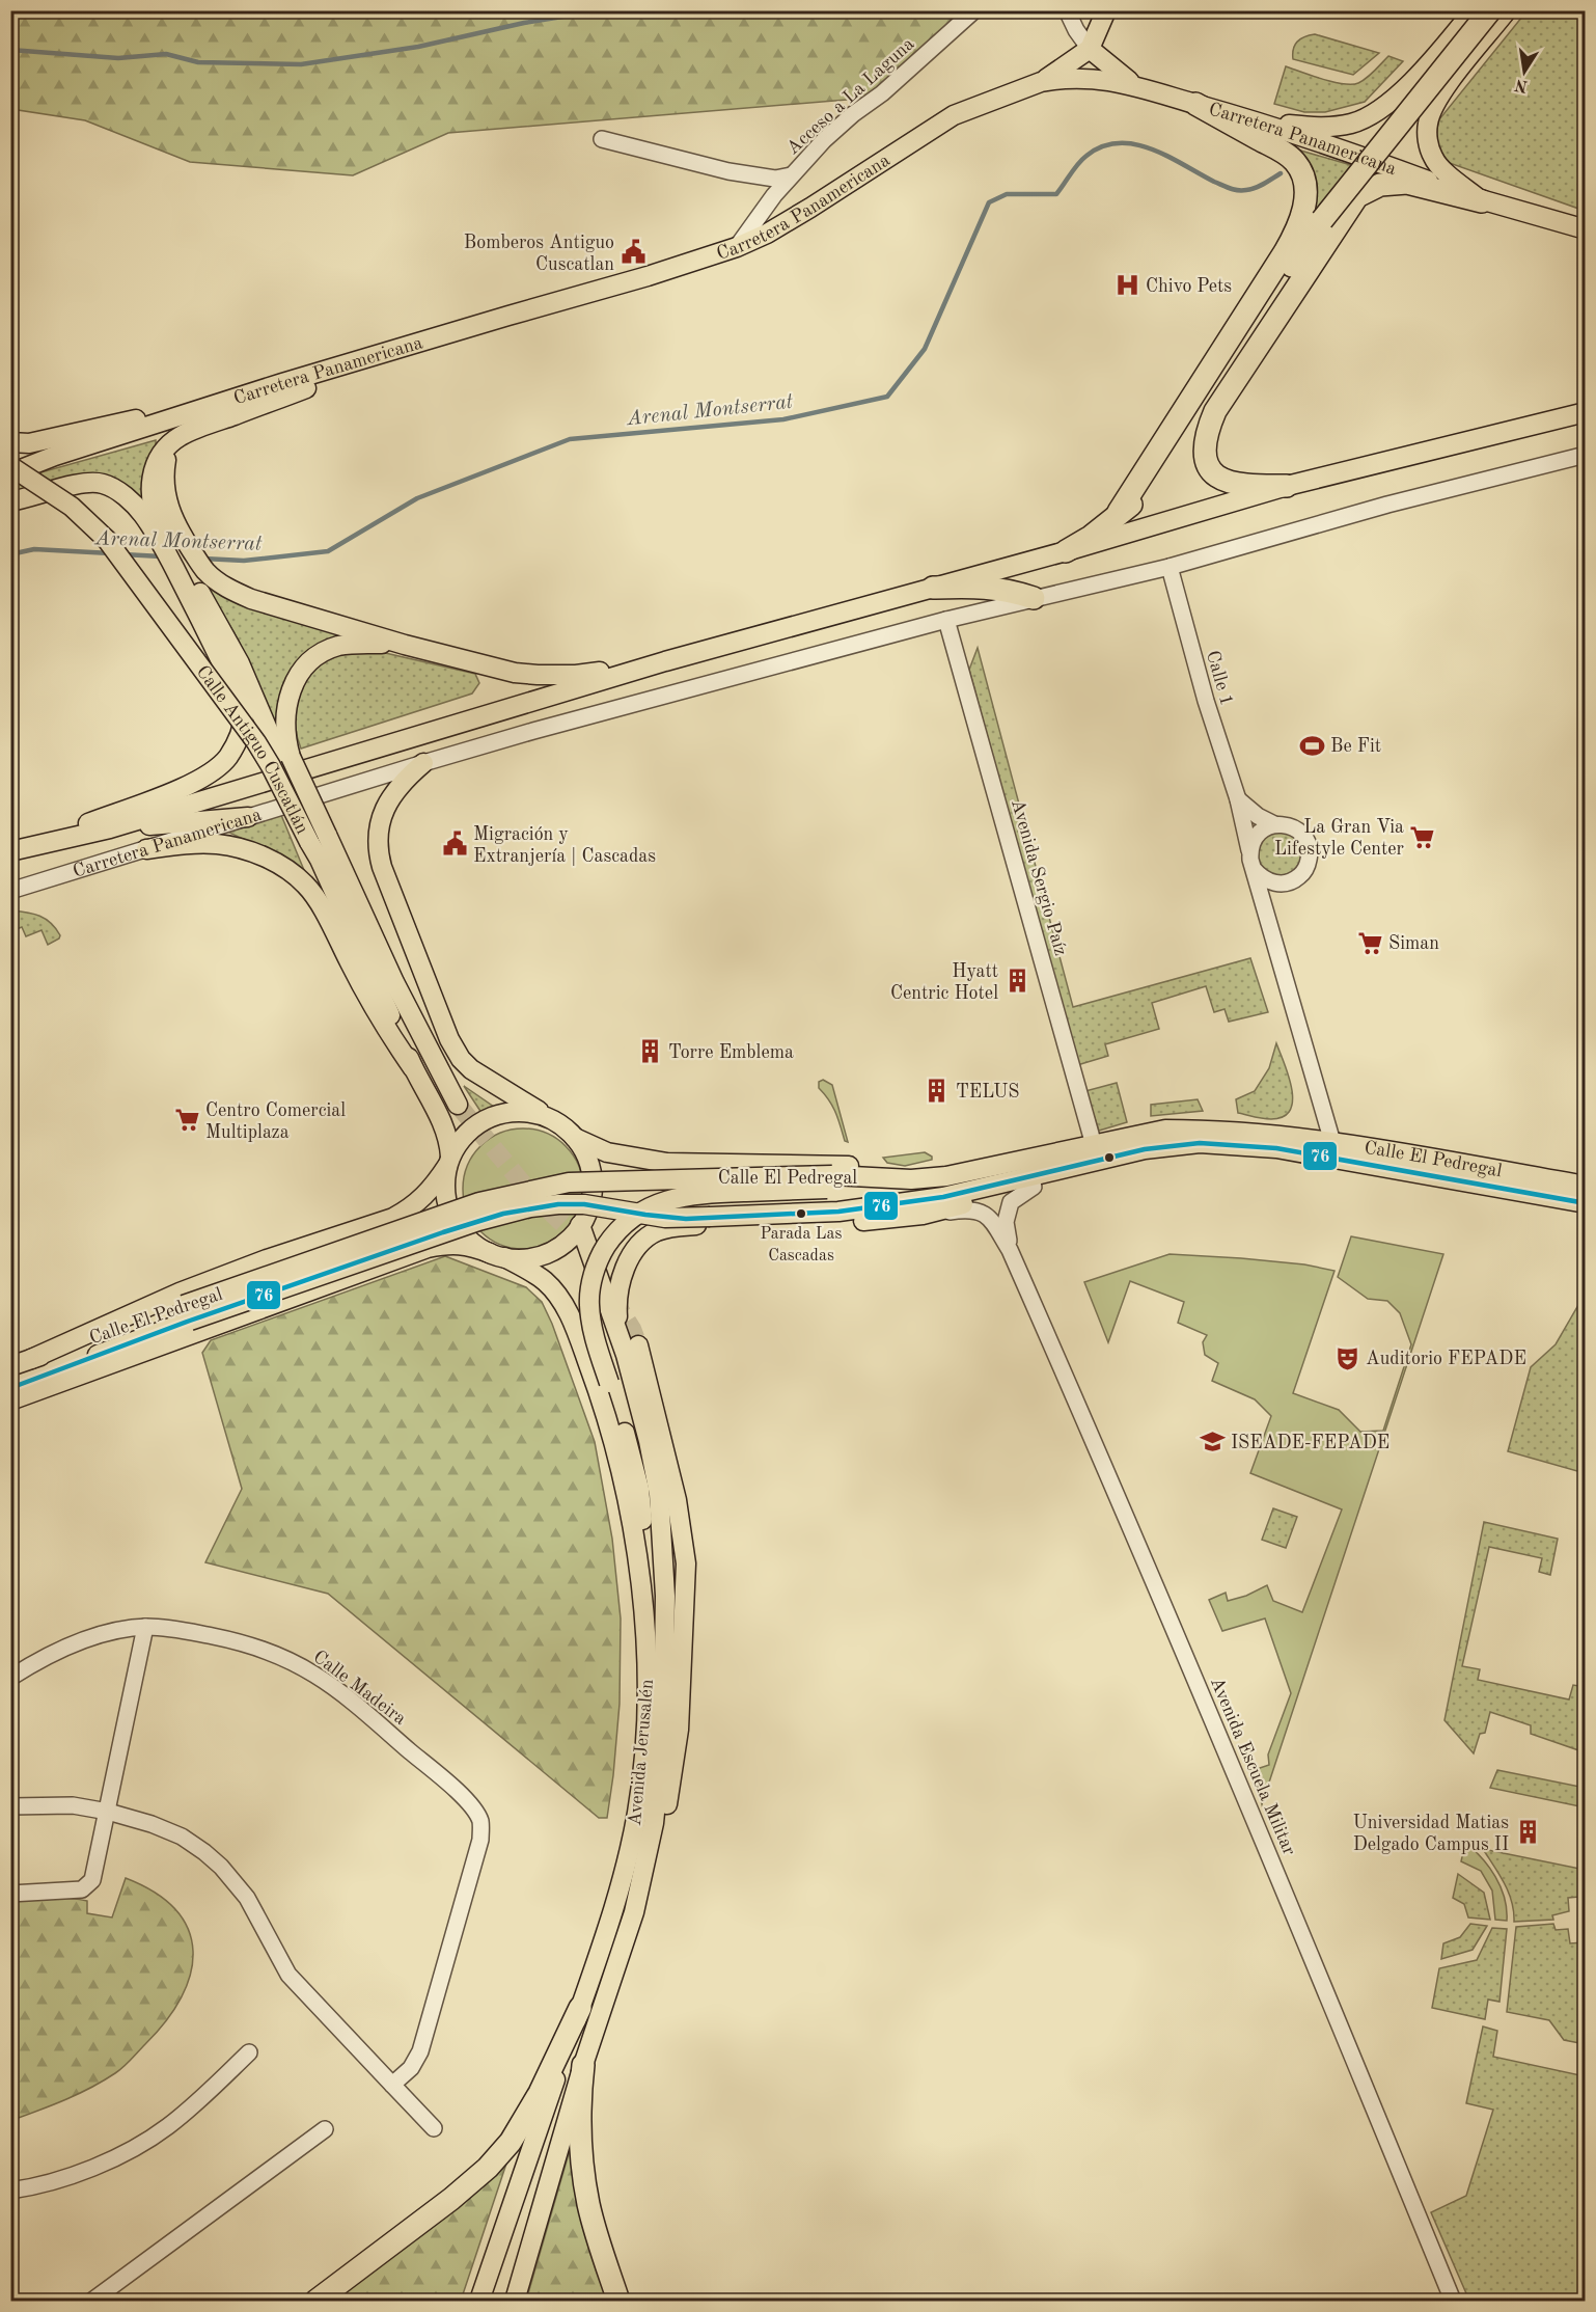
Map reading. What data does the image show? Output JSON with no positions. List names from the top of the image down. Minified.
{"streets":{"main road":["Carretera Panamericana","Calle Antiguo Cuscatlán","Calle El Pedregal","Avenida Jerusalén"],"street":["Acceso a La Laguna","Calle 1","Avenida Sergio Paíz","Calle Madeira","Avenida Escuela Militar"]},"crossings":[["Acceso a La Laguna","Carretera Panamericana"],["Carretera Panamericana","Calle 1"],["Carretera Panamericana","Avenida Sergio Paíz"],["Calle 1","Calle El Pedregal"],["Calle Antiguo Cuscatlán","Avenida Jerusalén"],["Avenida Sergio Paíz","Calle El Pedregal"]],"water":["Arenal Montserrat"],"places":{"public building":["Bomberos Antiguo Cuscatlan","Migración y Extranjería | Cascadas"],"hospital":["Chivo Pets"],"sports":["Be Fit"],"supermarket":["La Gran Via Lifestyle Center","Siman","Centro Comercial Multiplaza"],"building":["Hyatt Centric Hotel","Torre Emblema","TELUS","Universidad Matias Delgado Campus II"],"other":["Parada Las Cascadas"],"theatre":["Auditorio FEPADE"],"school or university":["ISEADE-FEPADE"]},"lines":["transit line 76"],"north":"bottom"}
